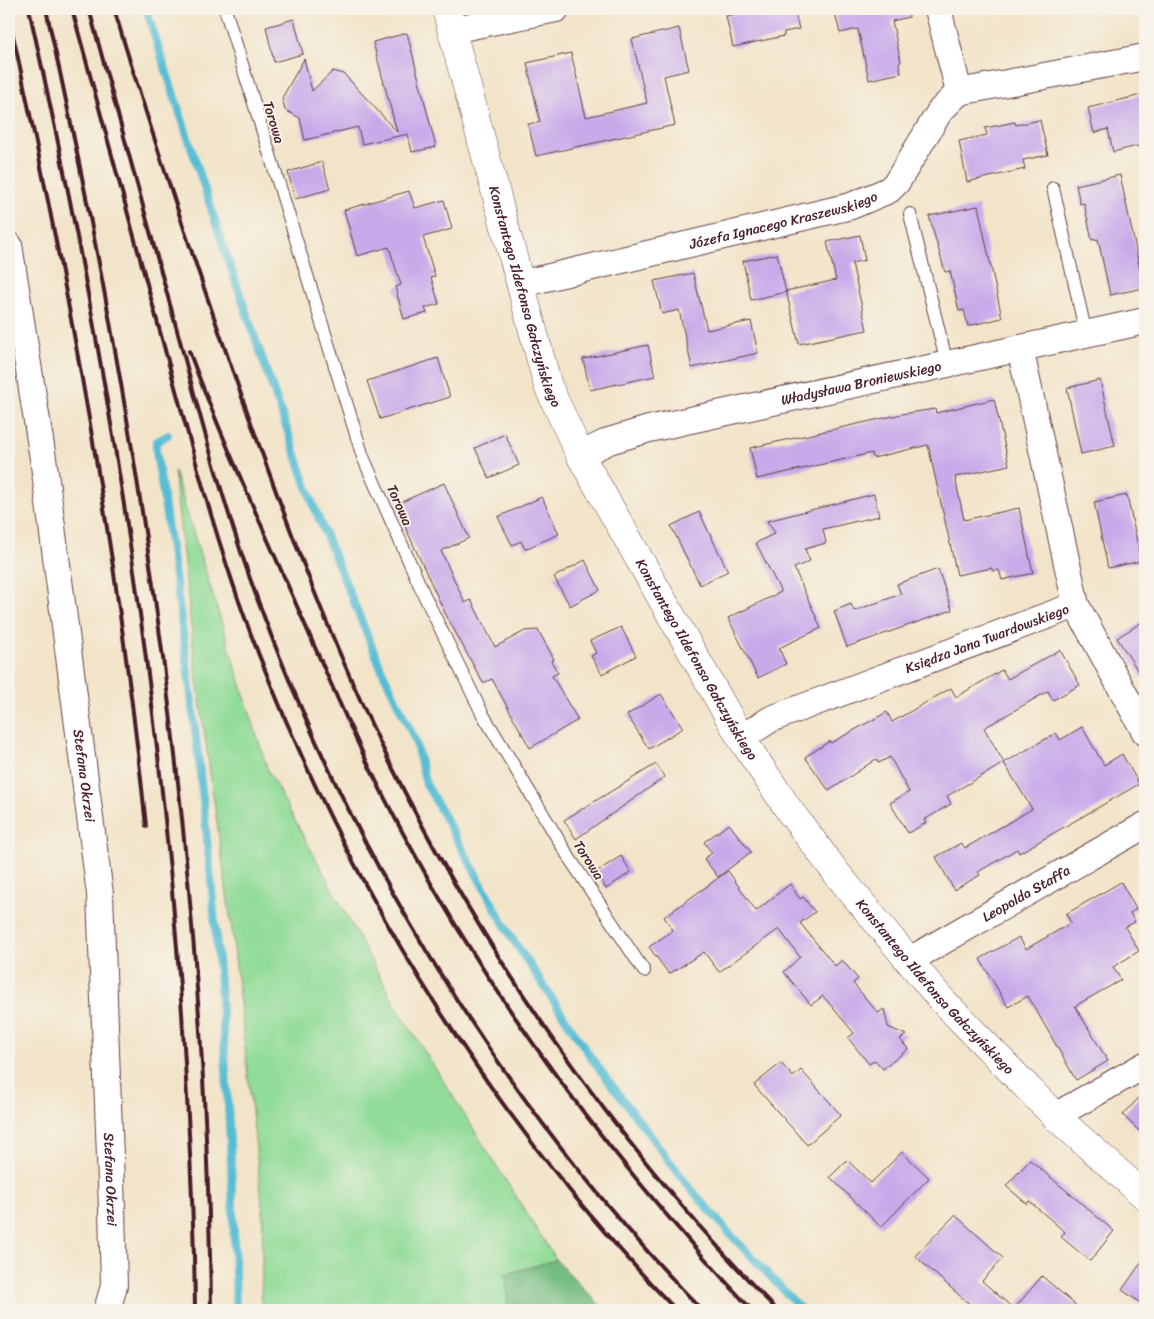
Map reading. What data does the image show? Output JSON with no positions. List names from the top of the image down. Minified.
{"streets":{"street":["Józefa Ignacego Kraszewskiego","Konstantego Ildefonsa Gałczyńskiego","Władysława Broniewskiego","Księdza Jana Twardowskiego","Stefana Okrzei","Leopolda Staffa"],"lane":["Torowa"]},"crossings":[["Józefa Ignacego Kraszewskiego","Konstantego Ildefonsa Gałczyńskiego"],["Konstantego Ildefonsa Gałczyńskiego","Władysława Broniewskiego"],["Konstantego Ildefonsa Gałczyńskiego","Księdza Jana Twardowskiego"],["Konstantego Ildefonsa Gałczyńskiego","Leopolda Staffa"],["Władysława Broniewskiego","Księdza Jana Twardowskiego"]]}
